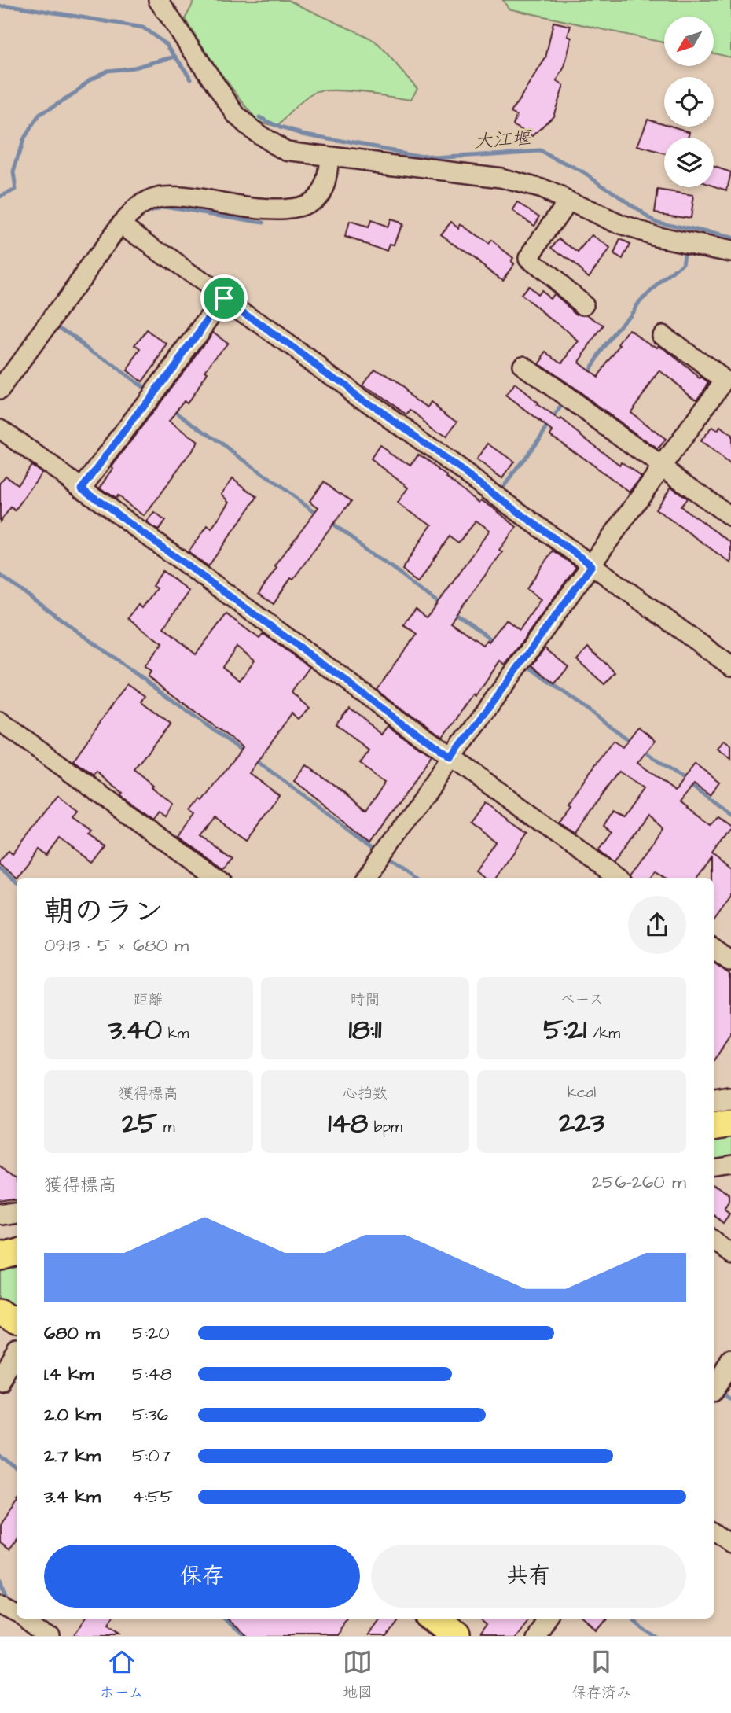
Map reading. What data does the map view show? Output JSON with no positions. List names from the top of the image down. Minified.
{"water":["大江堰"],"north":"bottom left","page":{"heading":["朝のラン","09:13 · 5 × 680 m"],"stats":[["距離","3.40 km"],["時間","18:11"],["ペース","5:21 /km"],["獲得標高","25 m"],["心拍数","148 bpm"],["kcal","223"]],"chart":["獲得標高","256–260 m"],"list":[{"name":"680 m","note":"5:20"},{"name":"1.4 km","note":"5:48"},{"name":"2.0 km","note":"5:36"},{"name":"2.7 km","note":"5:07"},{"name":"3.4 km","note":"4:55"}],"buttons":["保存","共有"],"tabs":["ホーム","地図","保存済み"]}}
